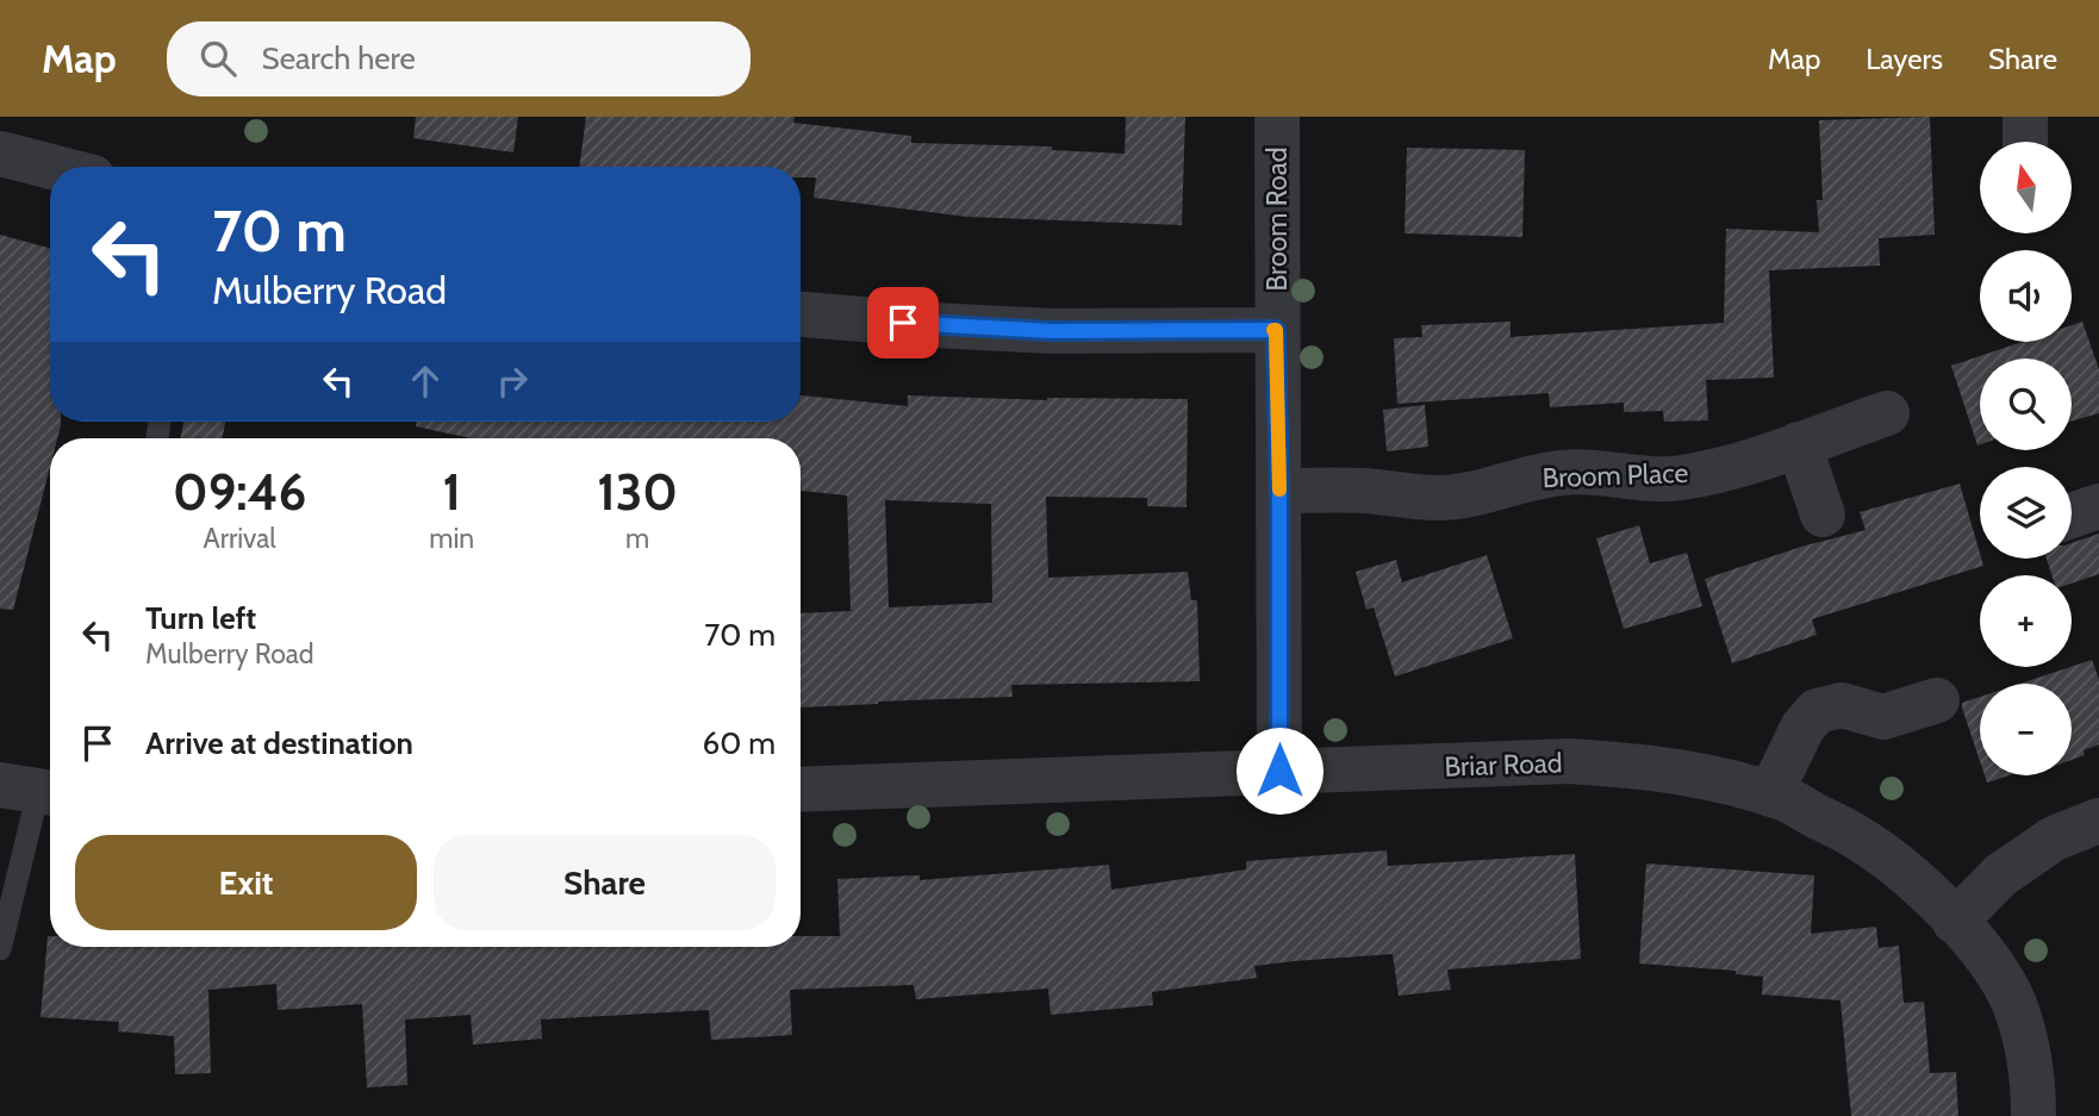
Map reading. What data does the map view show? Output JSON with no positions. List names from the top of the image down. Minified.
{"streets":{"street":["Broom Road","Broom Place","Briar Road"]},"crossings":[["Broom Road","Broom Place"],["Broom Road","Briar Road"]],"north":"top","page":{"header":"Map","search":"Search here","nav":["Map","Layers","Share"],"map_buttons":["+","−"],"turn":["70 m","Mulberry Road"],"eta":["09:46","Arrival","1","min","130","m"],"list":[{"name":"Turn left","note":"Mulberry Road","value":"70 m"},{"name":"Arrive at destination","value":"60 m"}],"buttons":["Exit","Share"]}}
